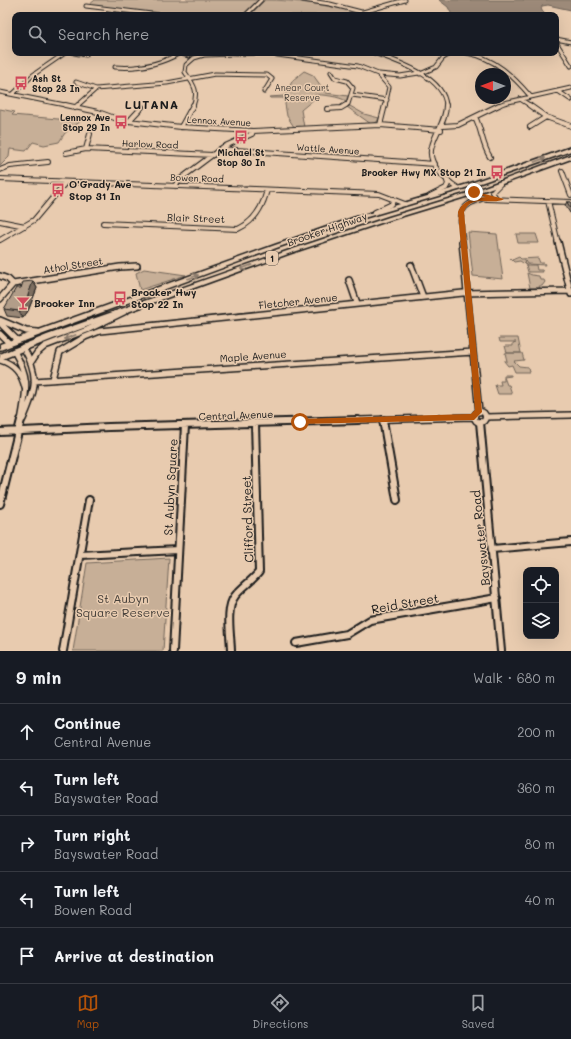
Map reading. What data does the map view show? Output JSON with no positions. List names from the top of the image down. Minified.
{"streets":{"highway":["Brooker Highway","1"],"street":["Lennox Avenue","Harlow Road","Wattle Avenue","Bowen Road","Blair Street","Athol Street","Fletcher Avenue","Maple Avenue","Central Avenue","St Aubyn Square","Clifford Street","Bayswater Road","Reid Street"]},"crossings":[["Bowen Road","Blair Street"],["Bowen Road","Brooker Highway"],["Fletcher Avenue","Maple Avenue"],["Central Avenue","St Aubyn Square"],["Central Avenue","Clifford Street"],["Central Avenue","Bayswater Road"],["Bayswater Road","Reid Street"]],"districts":["LUTANA"],"parks":["Anear Court Reserve","St Aubyn Square Reserve"],"places":{"bus stop":["Ash St Stop 28 In","Lennox Ave Stop 29 In","Michael St Stop 30 In","Brooker Hwy MX Stop 21 In","O'Grady Ave Stop 31 In","Brooker Hwy Stop 22 In"],"bar":["Brooker Inn"]},"north":"left","page":{"search":"Search here","heading":["9 min","Walk · 680 m"],"list":[["Continue","Central Avenue","200 m"],["Turn left","Bayswater Road","360 m"],["Turn right","Bayswater Road","80 m"],["Turn left","Bowen Road","40 m"],"Arrive at destination"],"nav":["Map","Directions","Saved"]}}
